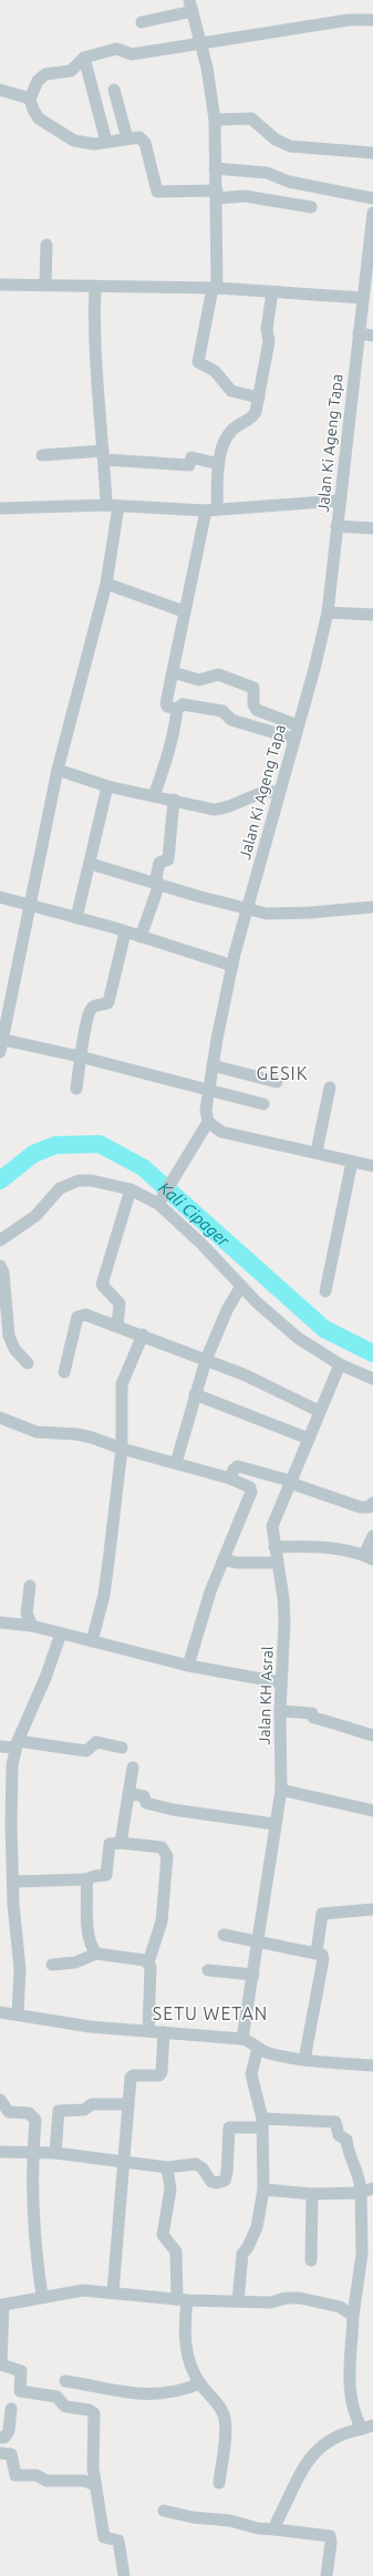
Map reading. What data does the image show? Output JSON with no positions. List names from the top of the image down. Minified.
{"streets":{"street":["Jalan Ki Ageng Tapa","Jalan KH Asral"]},"districts":["GESIK","SETU WETAN"],"water":["Kali Cipager"]}
